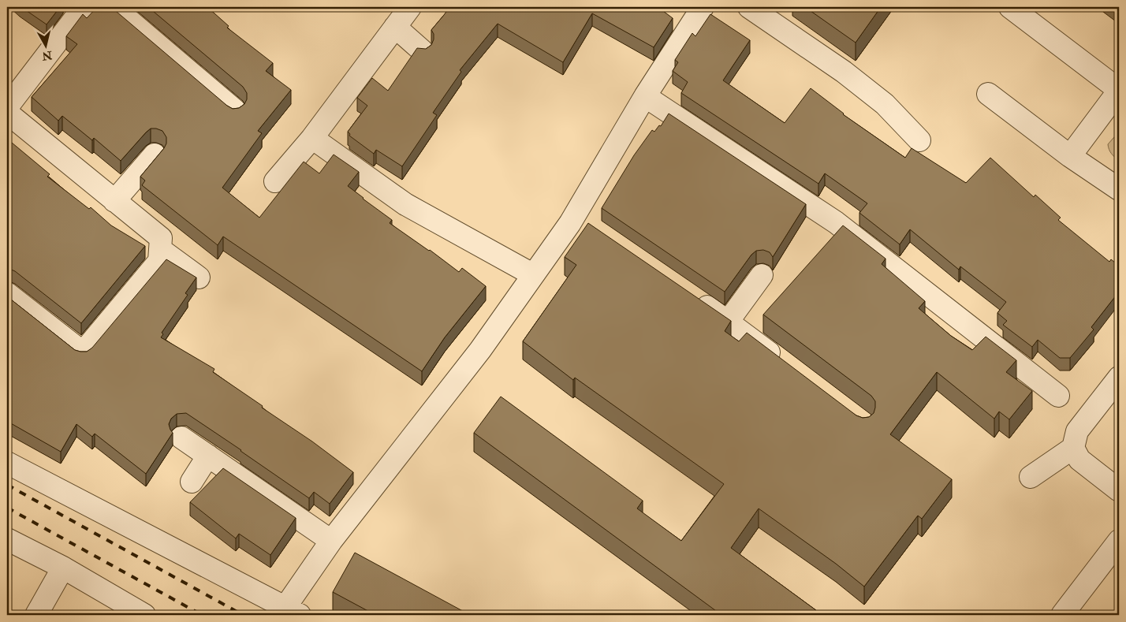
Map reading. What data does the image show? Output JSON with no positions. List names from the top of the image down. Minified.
{"north":"bottom"}
